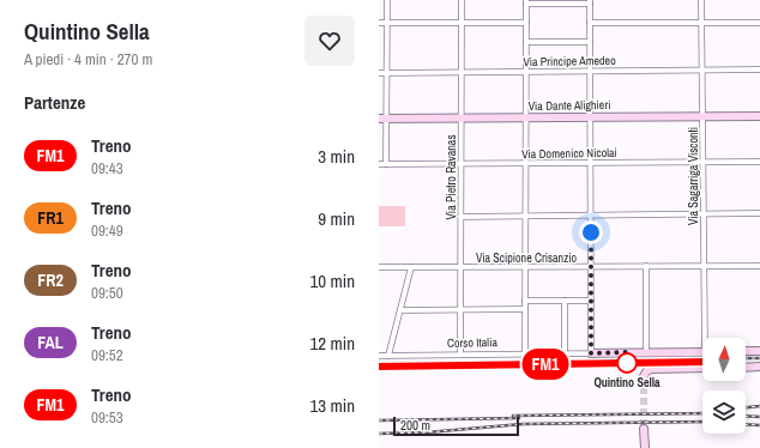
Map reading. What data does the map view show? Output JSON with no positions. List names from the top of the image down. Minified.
{"streets":{"street":["Via Principe Amedeo","Via Dante Alighieri","Via Domenico Nicolai","Via Sagarriga Visconti","Via Pietro Ravanas","Via Scipione Crisanzio","Corso Italia"]},"crossings":[["Via Principe Amedeo","Via Sagarriga Visconti"],["Via Principe Amedeo","Via Pietro Ravanas"],["Via Dante Alighieri","Via Sagarriga Visconti"],["Via Dante Alighieri","Via Pietro Ravanas"],["Via Domenico Nicolai","Via Sagarriga Visconti"],["Via Domenico Nicolai","Via Pietro Ravanas"],["Via Sagarriga Visconti","Via Scipione Crisanzio"],["Via Pietro Ravanas","Via Scipione Crisanzio"],["Via Pietro Ravanas","Corso Italia"]],"places":["Quintino Sella"],"scale_bar":"200 m","north":"top","page":{"heading":[["Quintino Sella","A piedi · 4 min · 270 m"],"Partenze"],"on_map":"FM1","list":[{"mark":"FM1","name":"Treno","note":"09:43","value":"3 min"},{"mark":"FR1","name":"Treno","note":"09:49","value":"9 min"},{"mark":"FR2","name":"Treno","note":"09:50","value":"10 min"},{"mark":"FAL","name":"Treno","note":"09:52","value":"12 min"},{"mark":"FM1","name":"Treno","note":"09:53","value":"13 min"}],"scale":"200 m"}}
